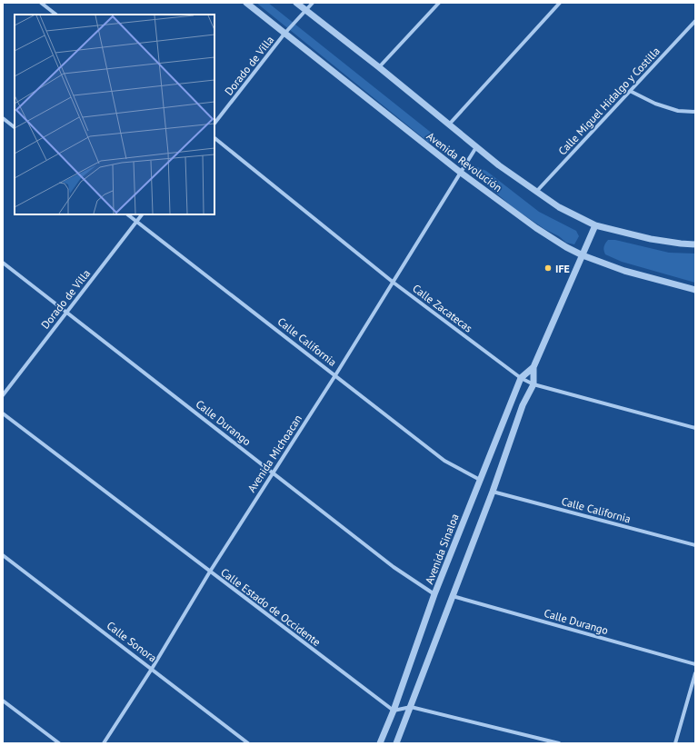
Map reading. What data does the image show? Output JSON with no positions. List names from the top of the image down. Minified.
{"streets":{"street":["Dorado de Villa","Calle Miguel Hidalgo y Costilla","Avenida Revolución","Calle Zacatecas","Calle California","Calle Durango","Avenida Michoacan","Avenida Sinaloa","Calle Estado de Occidente","Calle Sonora"]},"crossings":[["Dorado de Villa","Avenida Revolución"],["Dorado de Villa","Calle California"],["Dorado de Villa","Calle Durango"],["Calle Miguel Hidalgo y Costilla","Avenida Revolución"],["Avenida Revolución","Avenida Michoacan"],["Avenida Revolución","Avenida Sinaloa"],["Calle Zacatecas","Avenida Michoacan"],["Calle Zacatecas","Avenida Sinaloa"],["Calle California","Avenida Michoacan"],["Calle California","Avenida Sinaloa"],["Calle Durango","Avenida Michoacan"],["Calle Durango","Avenida Sinaloa"],["Avenida Michoacan","Calle Estado de Occidente"],["Avenida Michoacan","Calle Sonora"],["Avenida Sinaloa","Calle Estado de Occidente"]],"places":["IFE"]}
